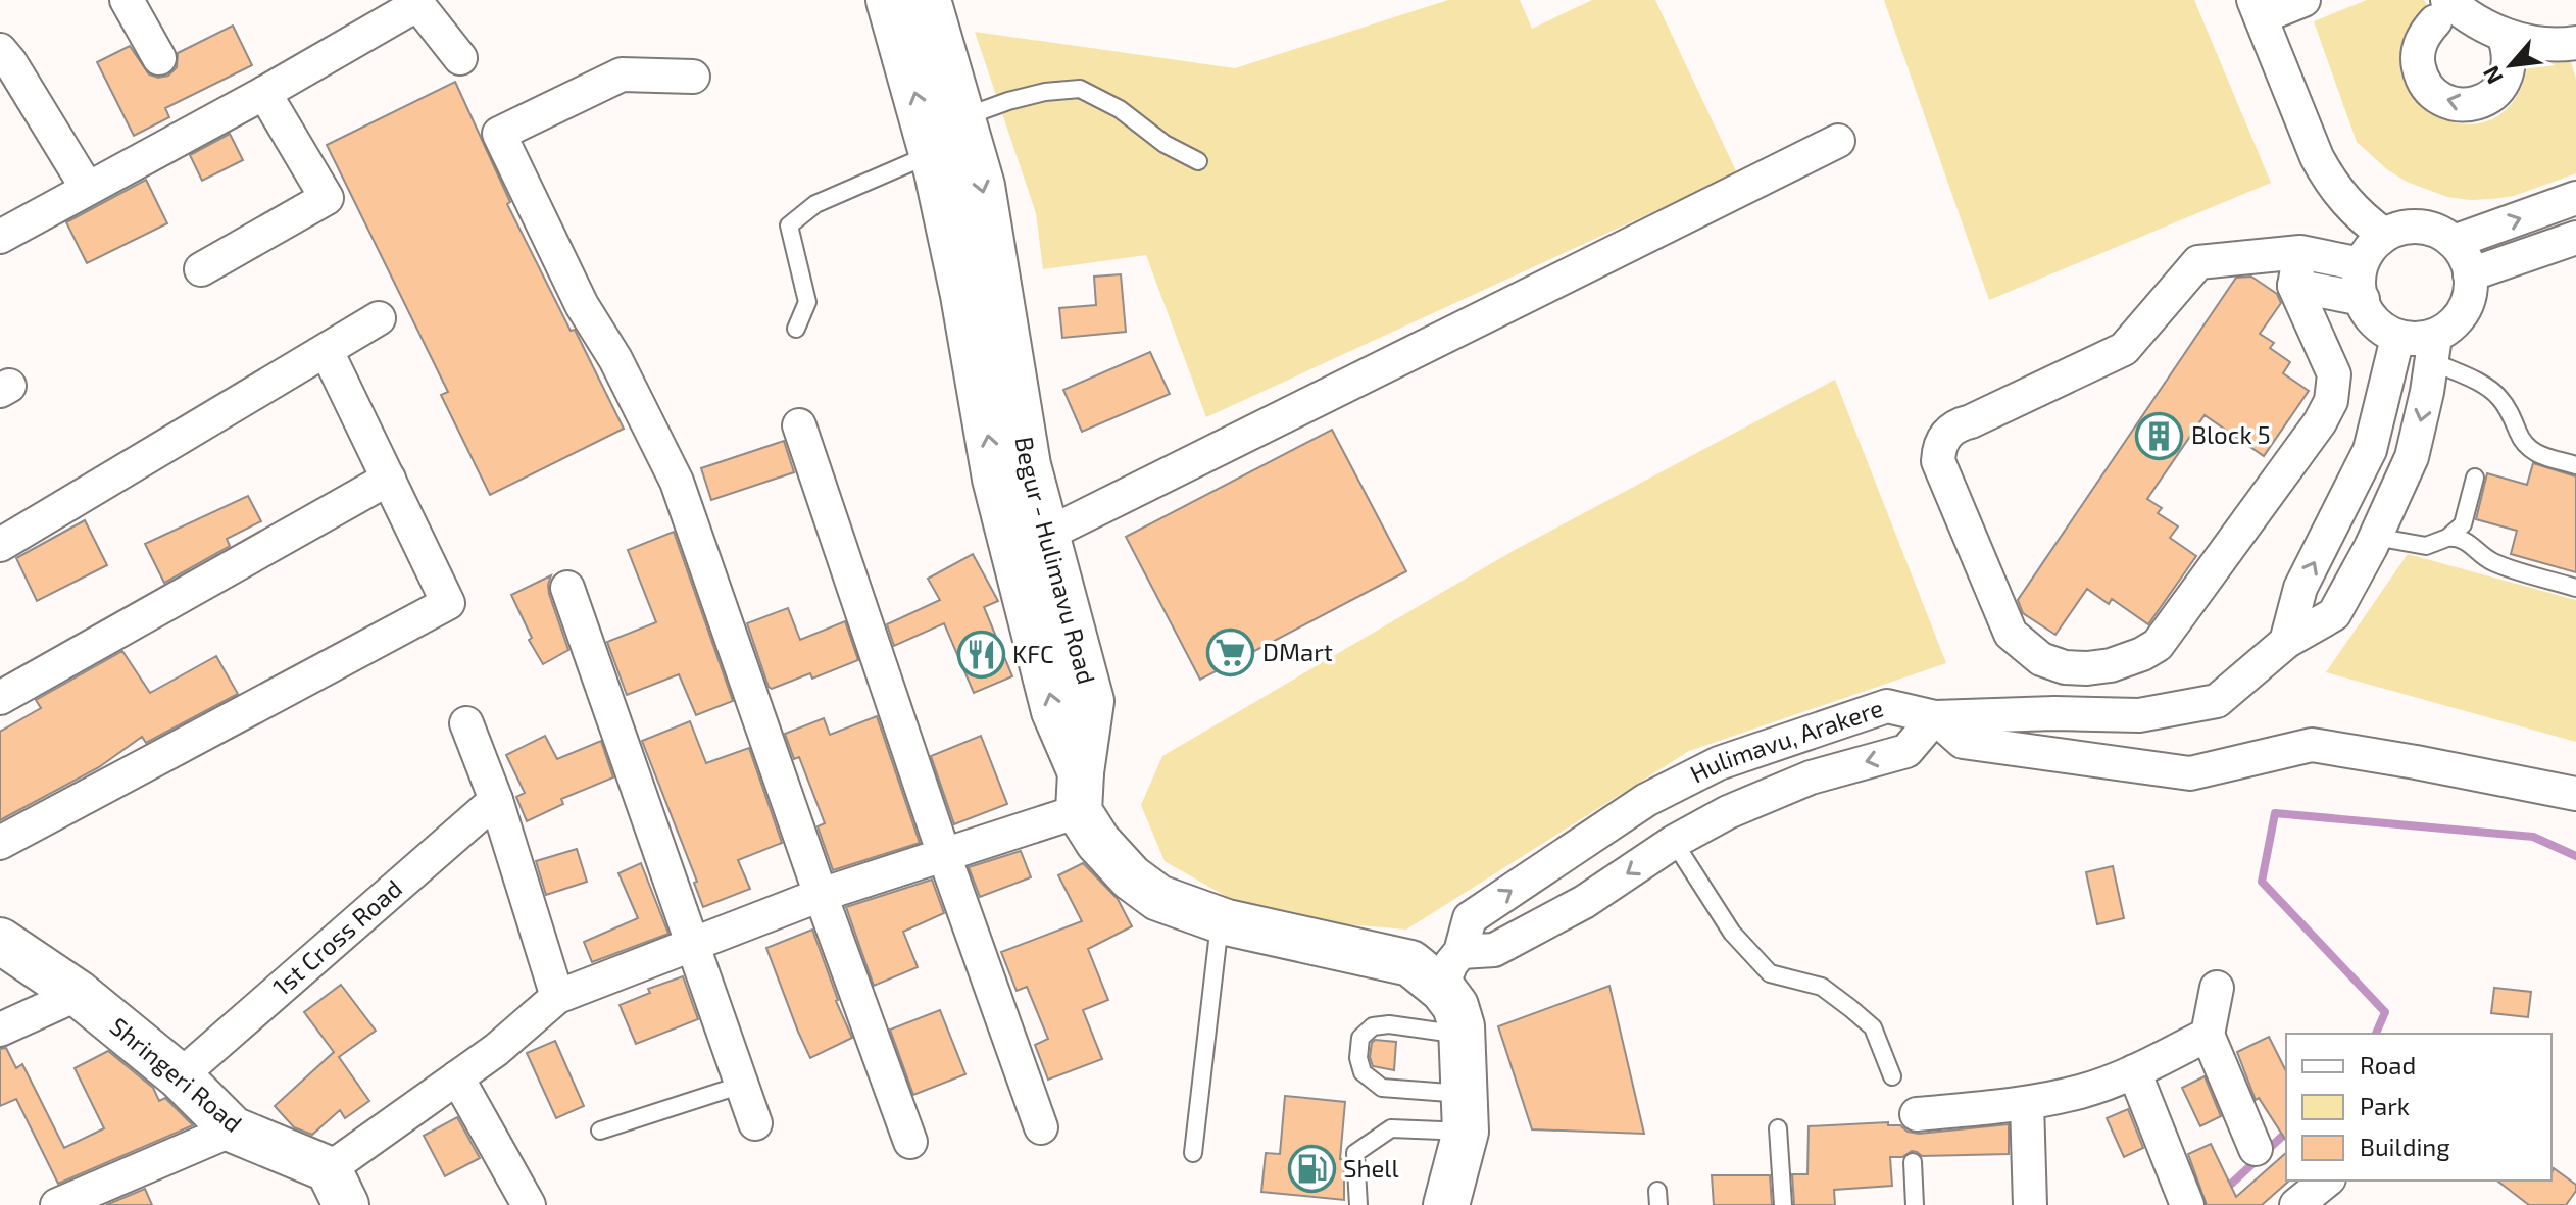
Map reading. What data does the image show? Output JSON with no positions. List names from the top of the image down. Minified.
{"streets":{"main road":["Begur - Hulimavu Road","Shringeri Road"],"street":["Hulimavu, Arakere","1st Cross Road"]},"crossings":[["Begur - Hulimavu Road","Hulimavu, Arakere"],["1st Cross Road","Shringeri Road"]],"places":{"building":["Block 5"],"supermarket":["DMart"],"restaurant":["KFC"],"fuel station":["Shell"]},"legend":["Road","Park","Building"],"north":"bottom left"}
